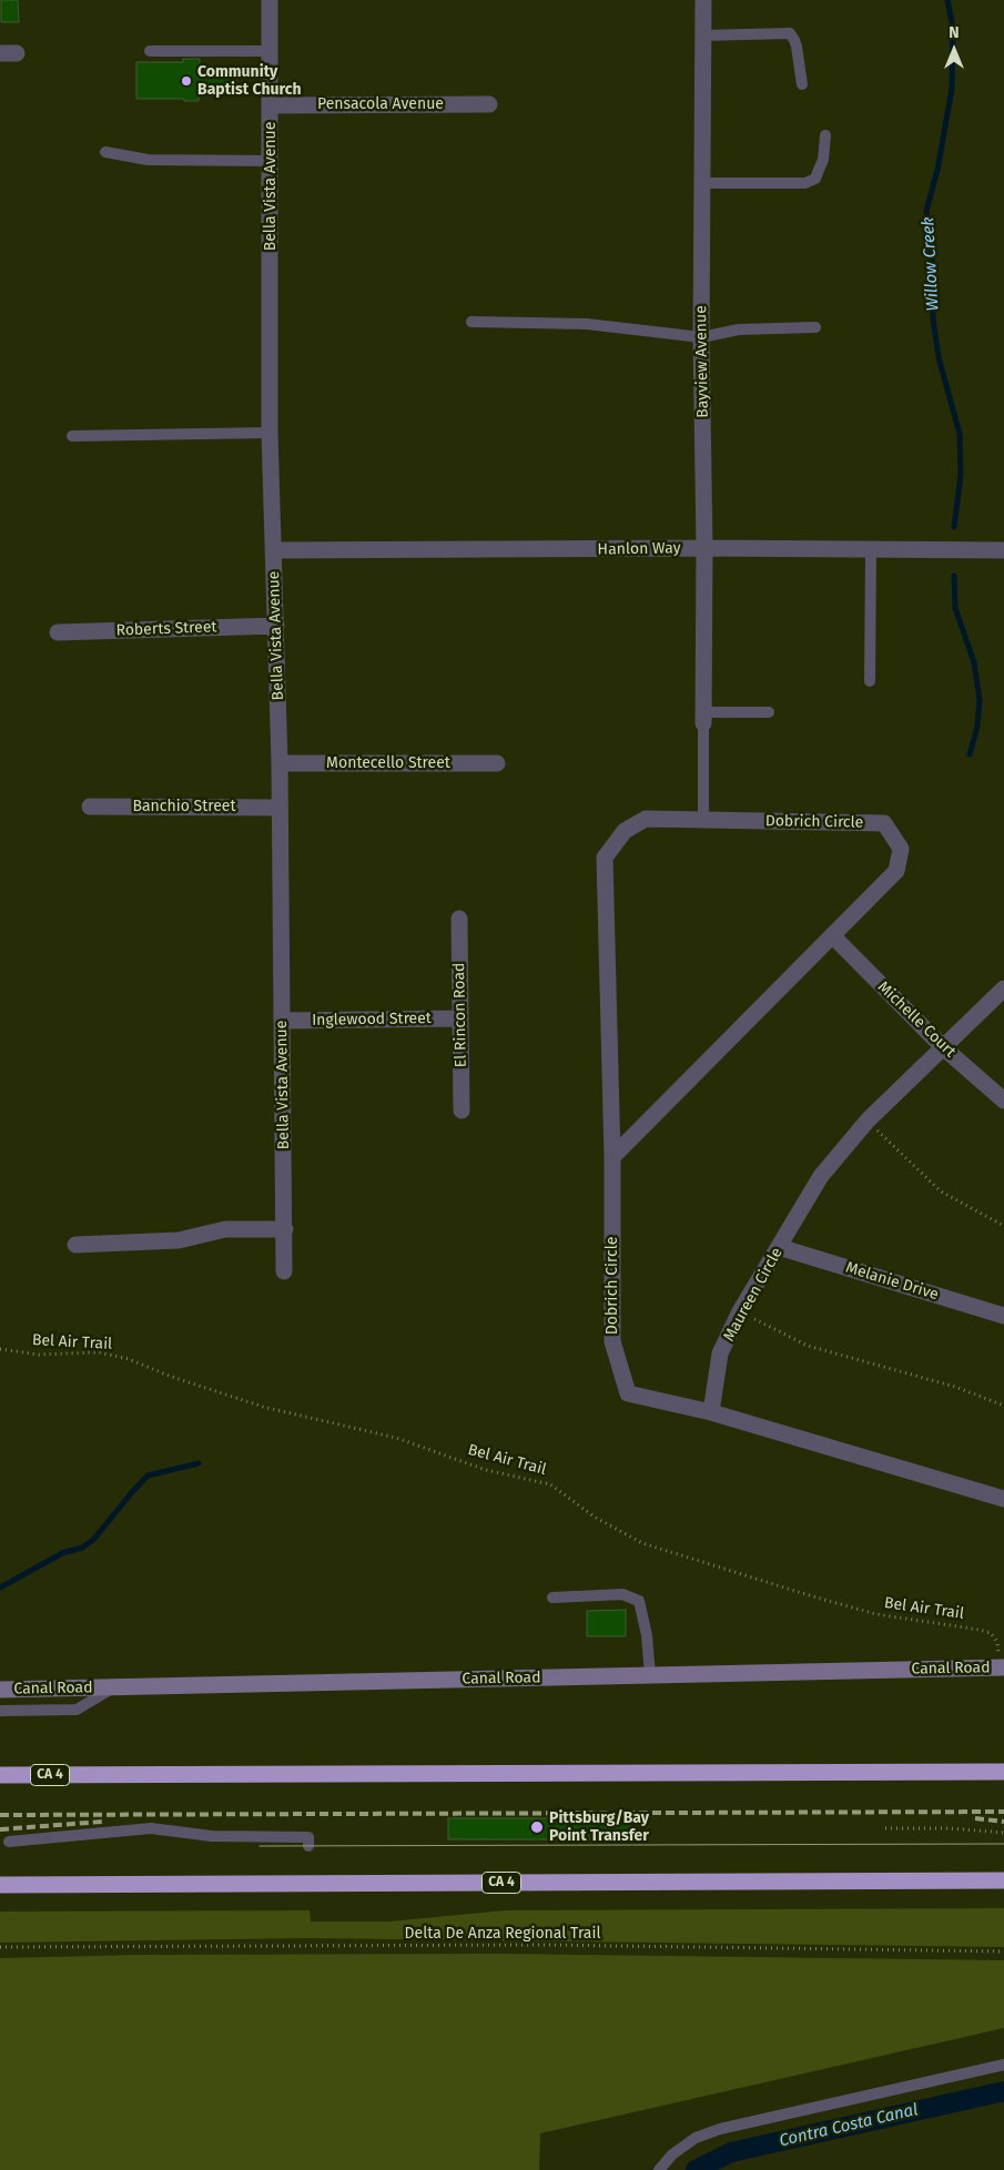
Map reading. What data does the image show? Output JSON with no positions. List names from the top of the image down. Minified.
{"streets":{"highway":["CA 4"],"street":["Pensacola Avenue","Bella Vista Avenue","Bayview Avenue","Hanlon Way","Roberts Street","Montecello Street","Banchio Street","Dobrich Circle","El Rincon Road","Inglewood Street","Michelle Court","Melanie Drive","Maureen Circle","Canal Road"],"path":["Bel Air Trail","Delta De Anza Regional Trail"]},"crossings":[["Pensacola Avenue","Bella Vista Avenue"],["Bella Vista Avenue","Hanlon Way"],["Bella Vista Avenue","Roberts Street"],["Bella Vista Avenue","Montecello Street"],["Bella Vista Avenue","Banchio Street"],["Bella Vista Avenue","Inglewood Street"],["Bayview Avenue","Hanlon Way"],["Dobrich Circle","Michelle Court"],["Dobrich Circle","Maureen Circle"],["El Rincon Road","Inglewood Street"],["Michelle Court","Maureen Circle"],["Melanie Drive","Maureen Circle"],["Bel Air Trail","Canal Road"]],"water":["Willow Creek","Contra Costa Canal"],"places":["Community Baptist Church","Pittsburg/Bay Point Transfer"],"north":"top"}
